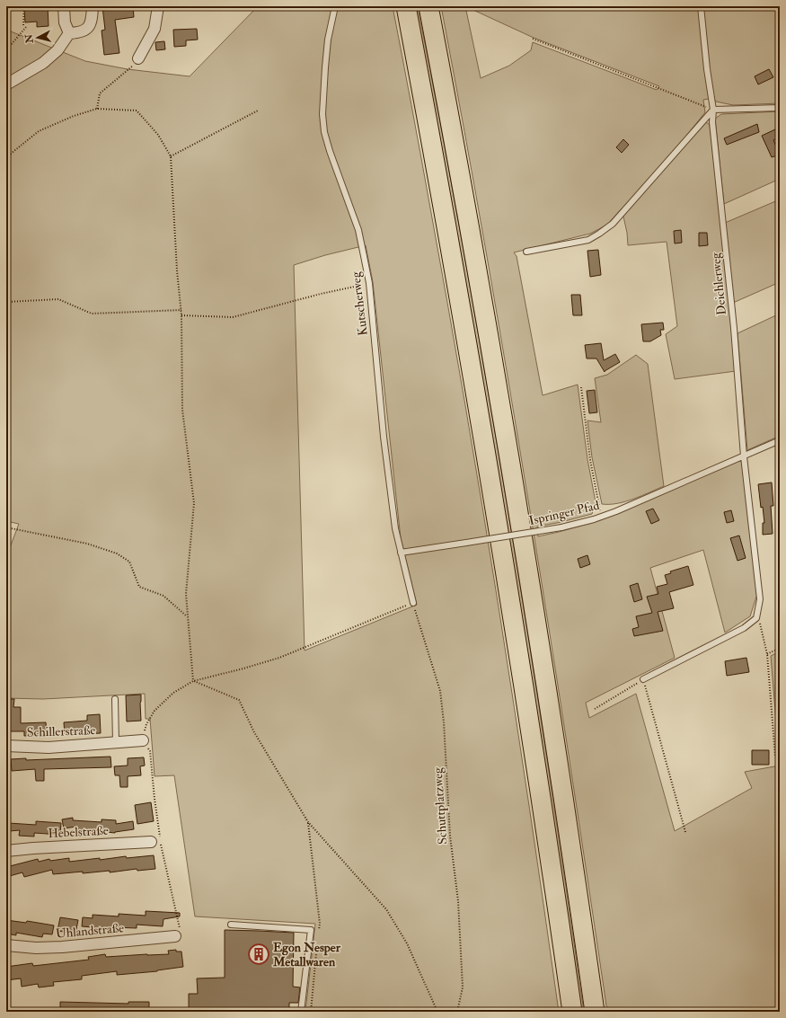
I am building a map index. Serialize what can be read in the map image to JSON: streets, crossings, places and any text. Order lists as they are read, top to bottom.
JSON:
{
  "streets": {
    "street": ["Schillerstraße", "Hebelstraße", "Uhlandstraße"],
    "lane": ["Deichlerweg", "Kutscherweg", "Ispringer Pfad"],
    "path": ["Schuttplatzweg"]
  },
  "crossings": [
    ["Deichlerweg", "Ispringer Pfad"],
    ["Kutscherweg", "Ispringer Pfad"],
    ["Kutscherweg", "Schuttplatzweg"]
  ],
  "places": {
    "building": ["Egon Nesper Metallwaren"]
  },
  "north": "left"
}
